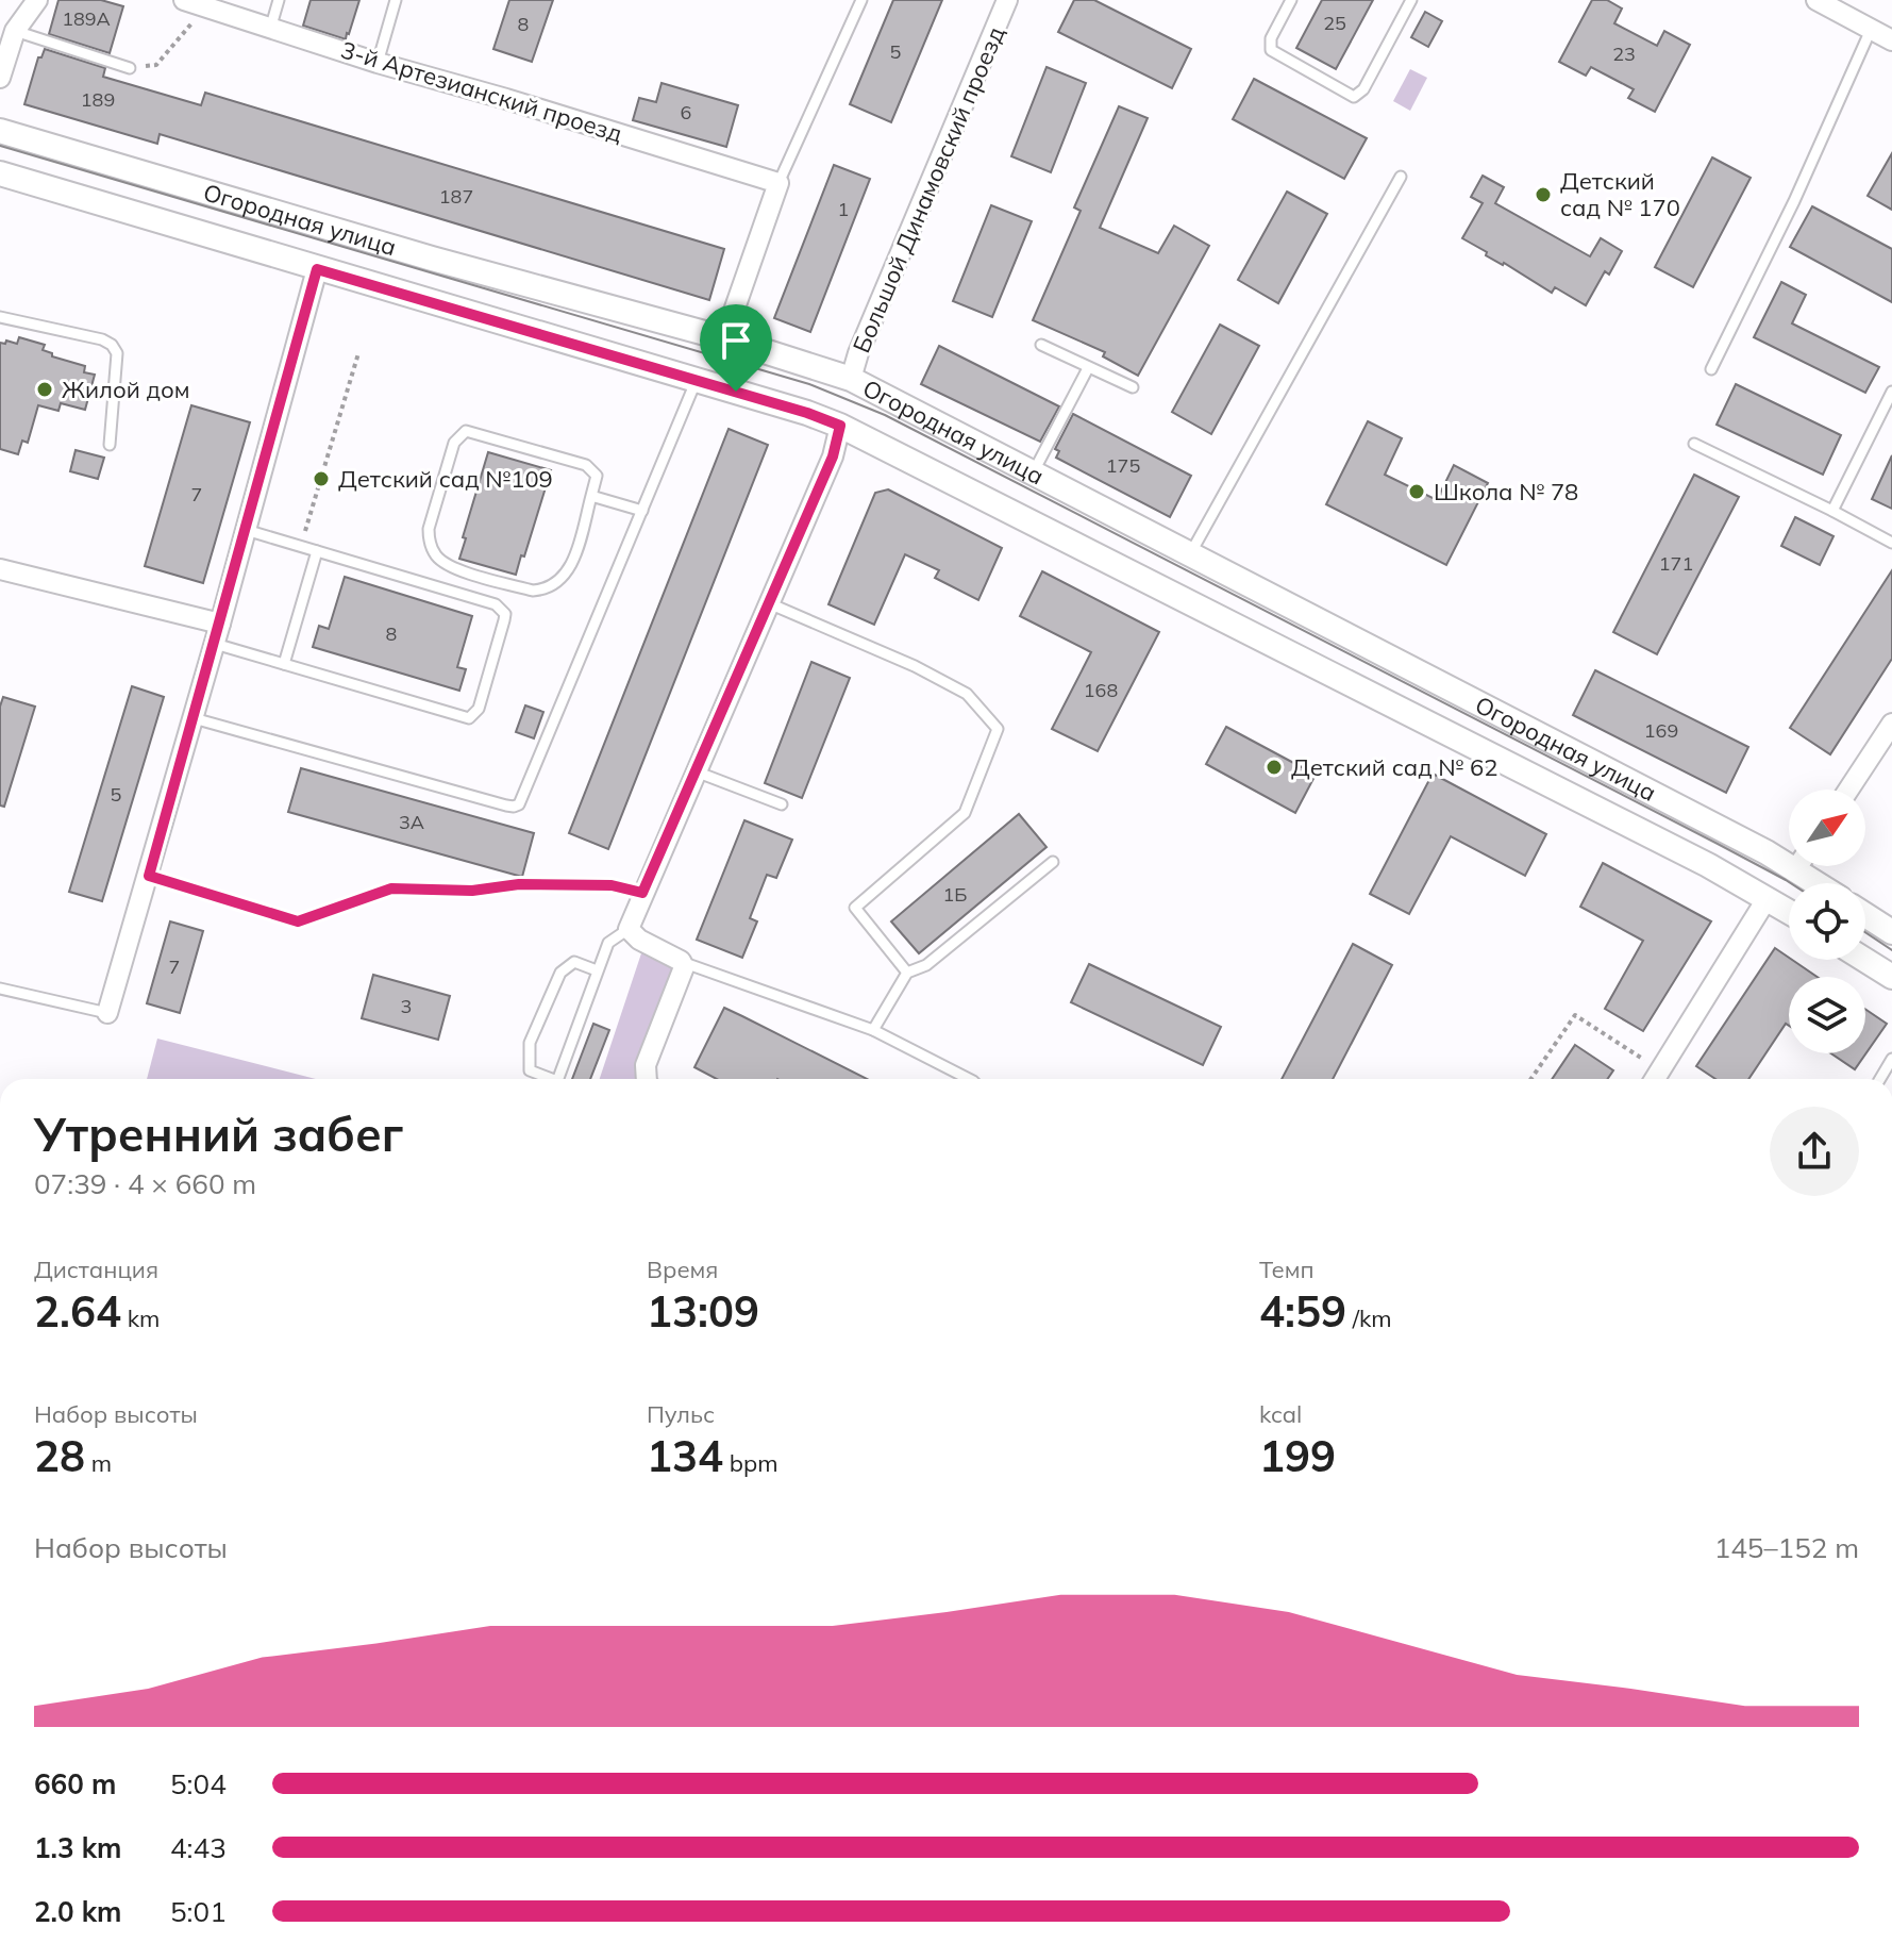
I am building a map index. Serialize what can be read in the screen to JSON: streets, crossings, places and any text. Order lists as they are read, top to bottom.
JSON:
{
  "streets": {
    "street": ["3-й Артезианский проезд", "Большой Динамовский проезд", "Огородная улица"]
  },
  "crossings": [
    ["Большой Динамовский проезд", "Огородная улица"]
  ],
  "places": [
    "Детский сад № 170",
    "Жилой дом",
    "Детский сад №109",
    "Школа № 78",
    "Детский сад № 62"
  ],
  "house_numbers": [
    "189А",
    "25",
    "8",
    "5",
    "23",
    "189",
    "6",
    "187",
    "1",
    "175",
    "7",
    "171",
    "8",
    "168",
    "169",
    "5",
    "3А",
    "1Б",
    "7",
    "3"
  ],
  "north": "top right",
  "page": {
    "heading": ["Утренний забег", "07:39 · 4 × 660 m"],
    "stats": [
      ["Дистанция", "2.64 km"],
      ["Время", "13:09"],
      ["Темп", "4:59 /km"],
      ["Набор высоты", "28 m"],
      ["Пульс", "134 bpm"],
      ["kcal", "199"]
    ],
    "chart": ["Набор высоты", "145–152 m"],
    "list": [
      {
        "name": "660 m",
        "note": "5:04"
      },
      {
        "name": "1.3 km",
        "note": "4:43"
      },
      {
        "name": "2.0 km",
        "note": "5:01"
      }
    ]
  }
}
